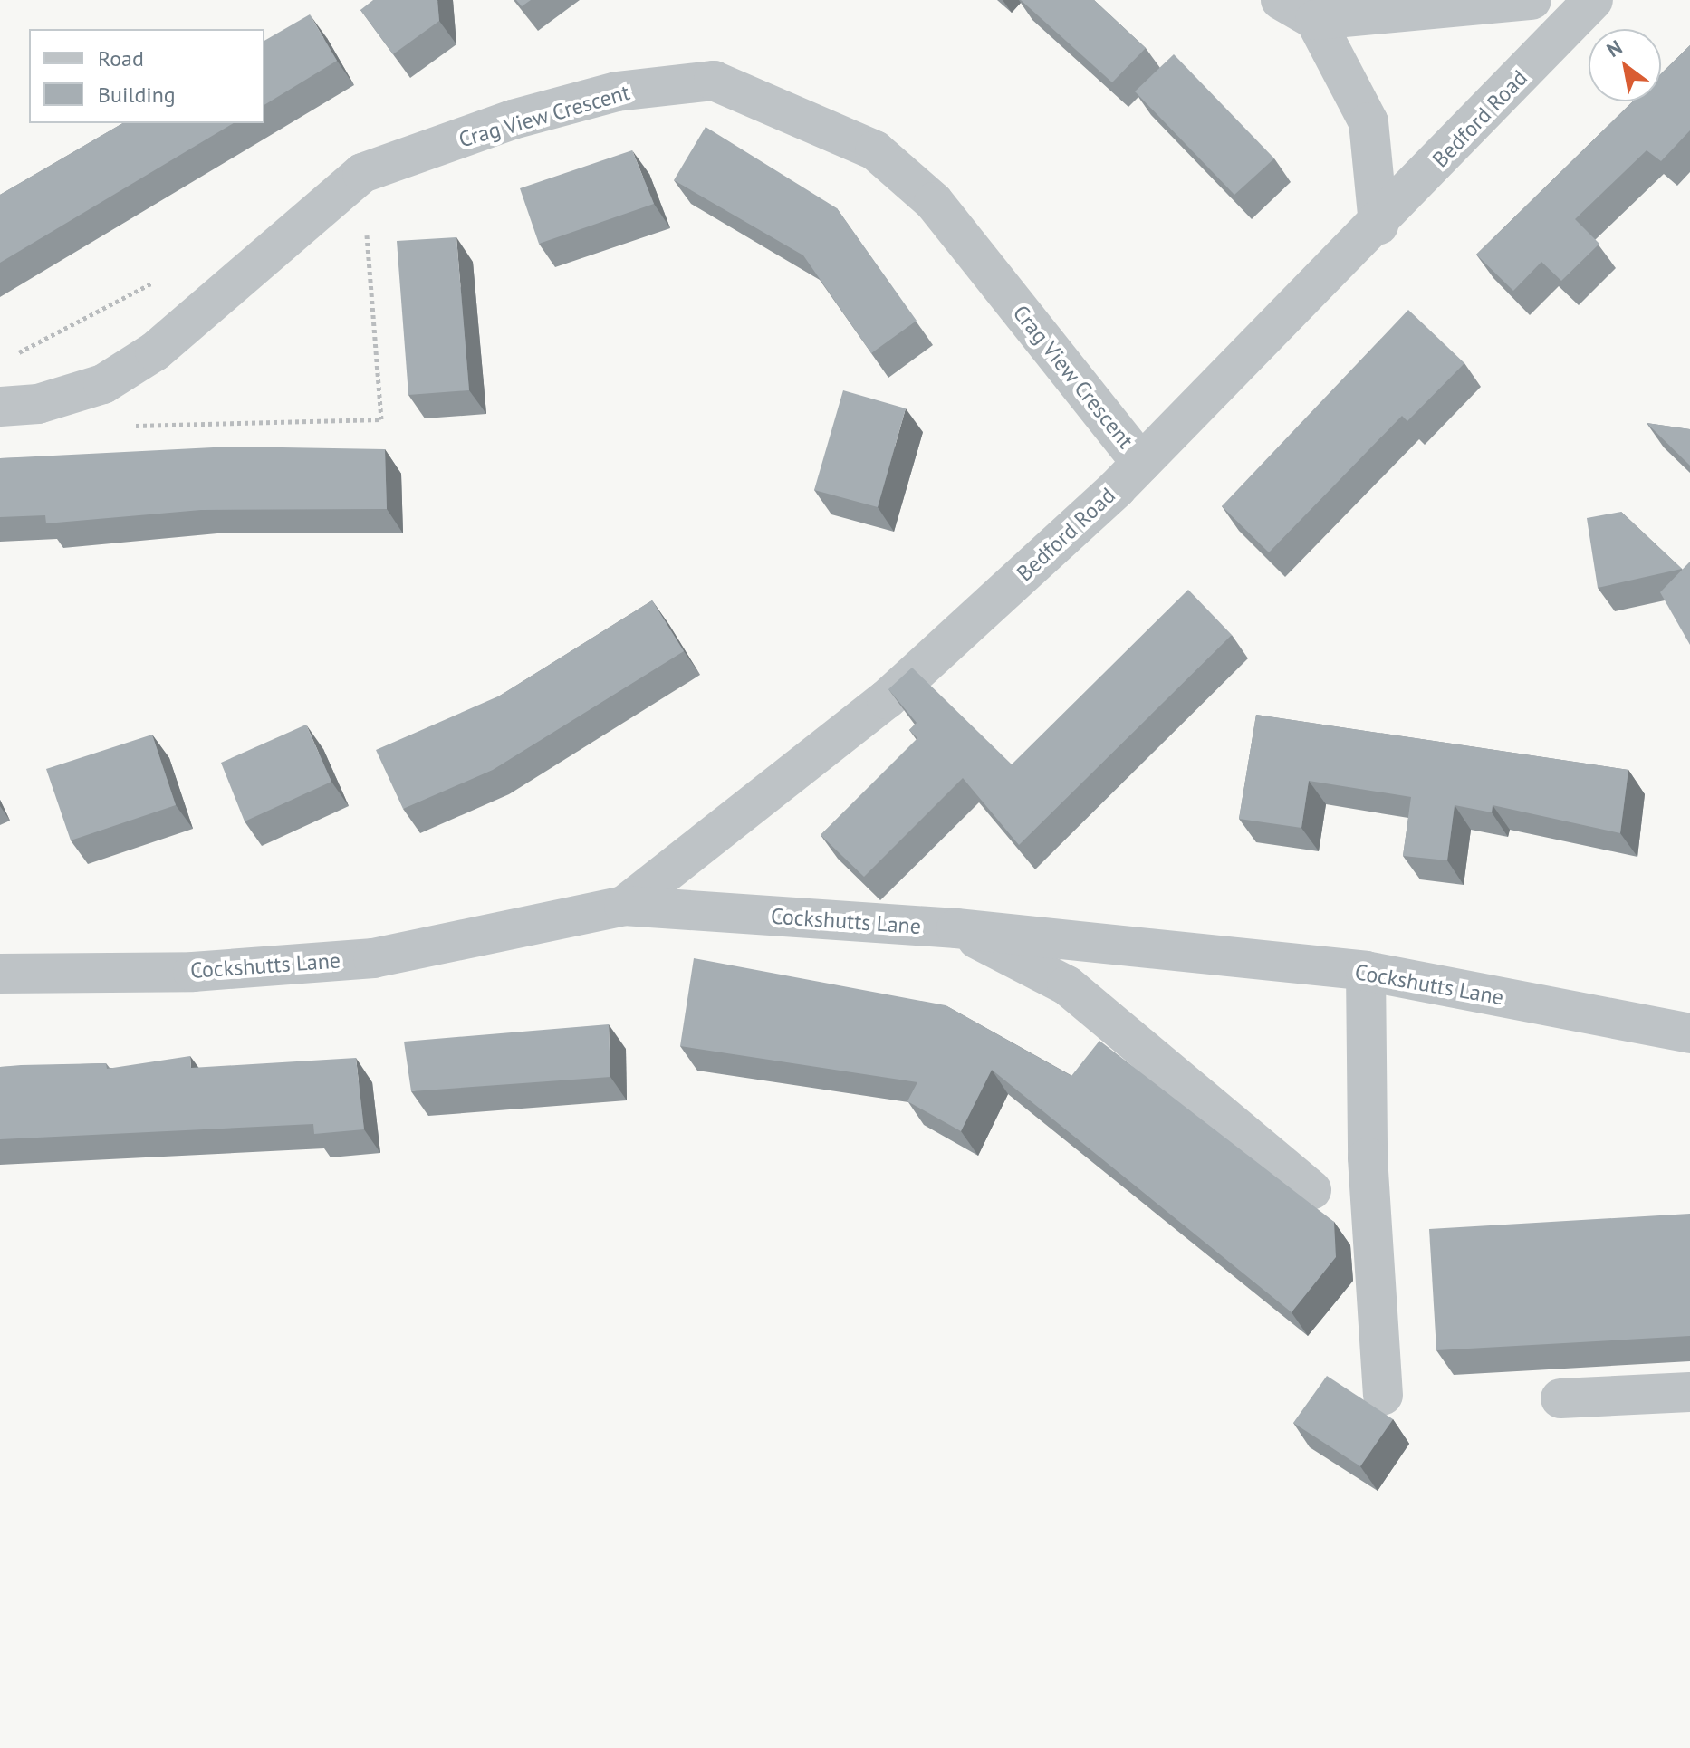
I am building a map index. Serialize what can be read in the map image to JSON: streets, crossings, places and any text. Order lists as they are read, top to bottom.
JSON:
{
  "streets": {
    "street": ["Crag View Crescent", "Bedford Road", "Cockshutts Lane"]
  },
  "crossings": [
    ["Crag View Crescent", "Bedford Road"],
    ["Bedford Road", "Cockshutts Lane"]
  ],
  "legend": ["Road", "Building"],
  "north": "top left"
}
